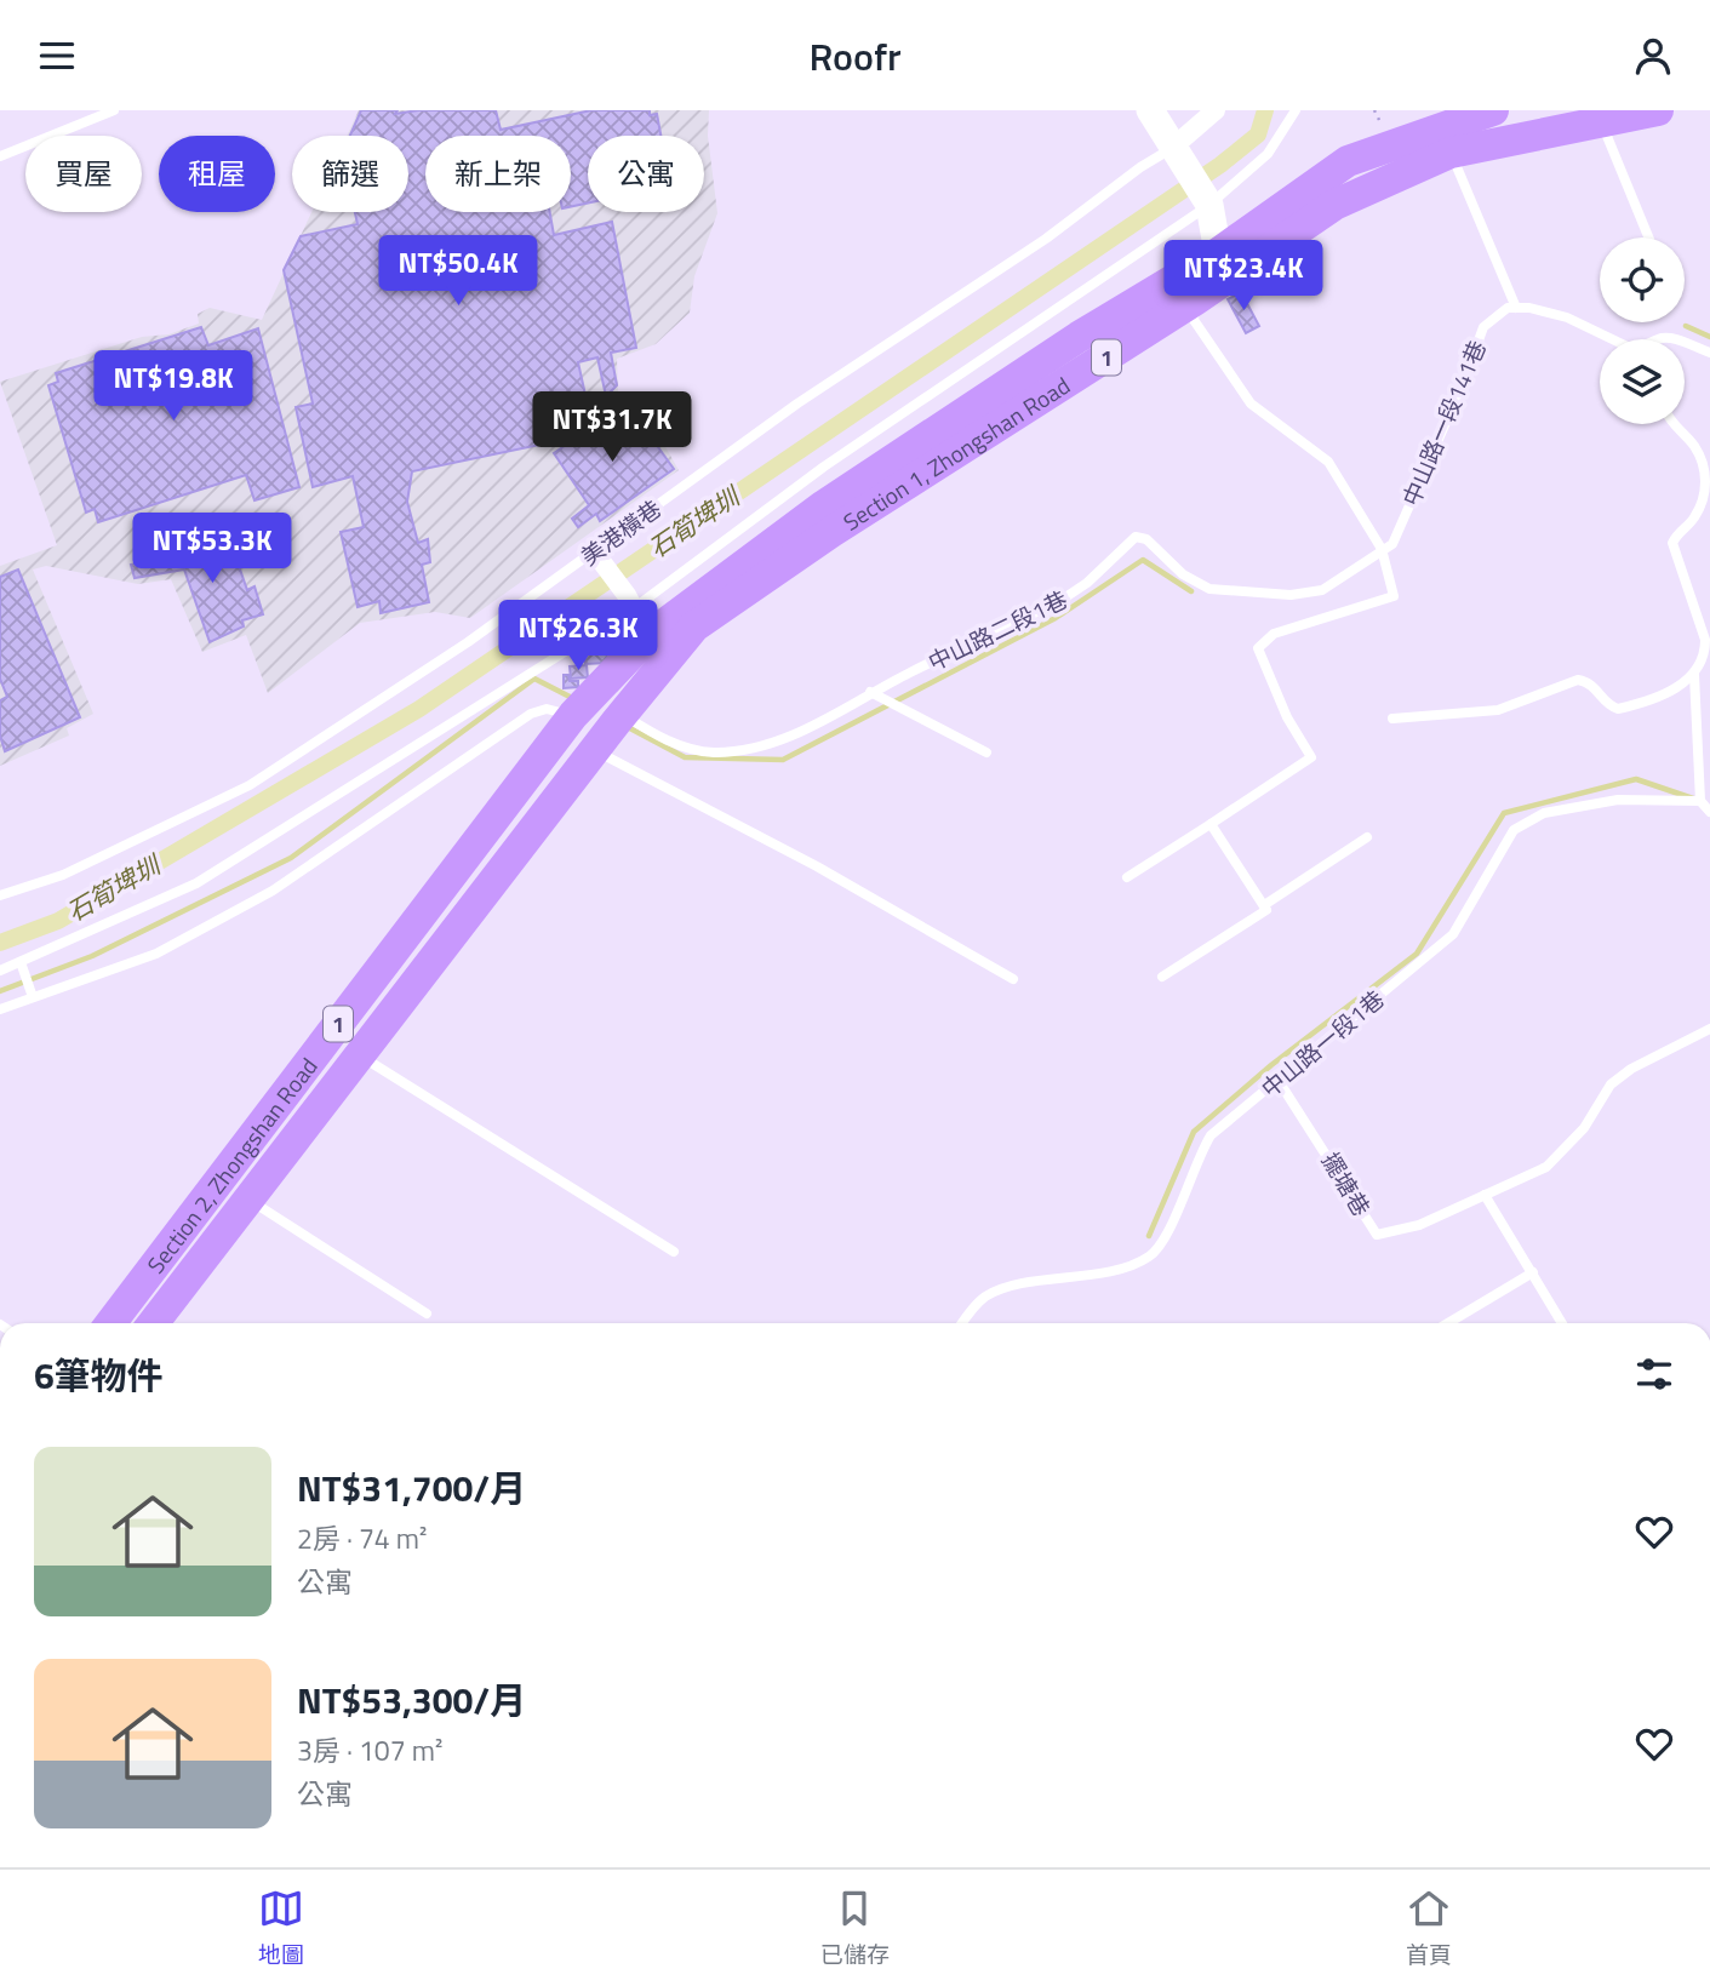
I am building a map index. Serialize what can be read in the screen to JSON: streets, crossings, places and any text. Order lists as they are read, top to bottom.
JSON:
{
  "streets": {
    "main road": ["1", "Section 1, Zhongshan Road", "Section 2, Zhongshan Road"],
    "lane": [
      "中山路一段141巷",
      "美港橫巷",
      "中山路二段1巷",
      "中山路一段1巷",
      "擺塘巷"
    ]
  },
  "crossings": [
    ["1", "Section 1, Zhongshan Road"],
    ["1", "中山路二段1巷"],
    ["1", "Section 2, Zhongshan Road"],
    ["中山路一段141巷", "中山路二段1巷"],
    ["Section 1, Zhongshan Road", "中山路二段1巷"],
    ["Section 1, Zhongshan Road", "Section 2, Zhongshan Road"],
    ["中山路一段1巷", "擺塘巷"]
  ],
  "water": ["石筍埤圳"],
  "page": {
    "header": "Roofr",
    "chip": [
      "買屋",
      "租屋",
      "篩選",
      "新上架",
      "公寓"
    ],
    "price": [
      "NT$50.4K",
      "NT$23.4K",
      "NT$19.8K",
      "NT$31.7K",
      "NT$53.3K",
      "NT$26.3K"
    ],
    "heading": "6筆物件",
    "list": [
      {
        "name": "NT$31,700/月",
        "note": "2房 · 74 m² · 公寓"
      },
      {
        "name": "NT$53,300/月",
        "note": "3房 · 107 m² · 公寓"
      }
    ],
    "tabs": ["地圖", "已儲存", "首頁"]
  }
}
